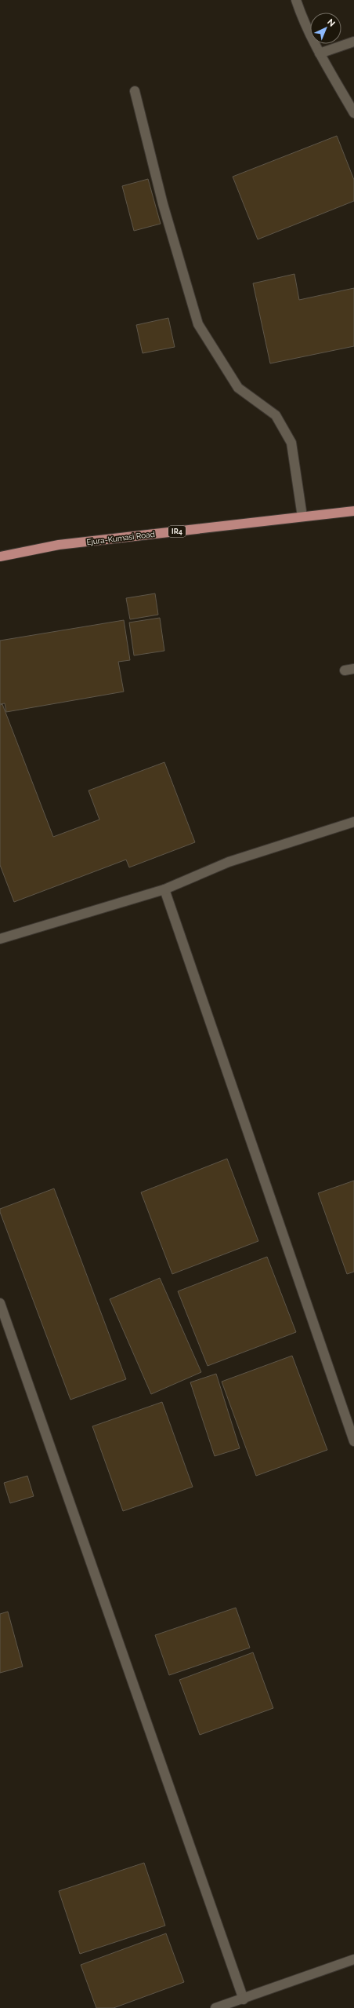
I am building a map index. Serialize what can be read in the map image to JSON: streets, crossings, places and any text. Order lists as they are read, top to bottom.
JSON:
{
  "streets": {
    "main road": ["IR4", "Ejura-Kumasi Road"]
  },
  "north": "top right"
}
